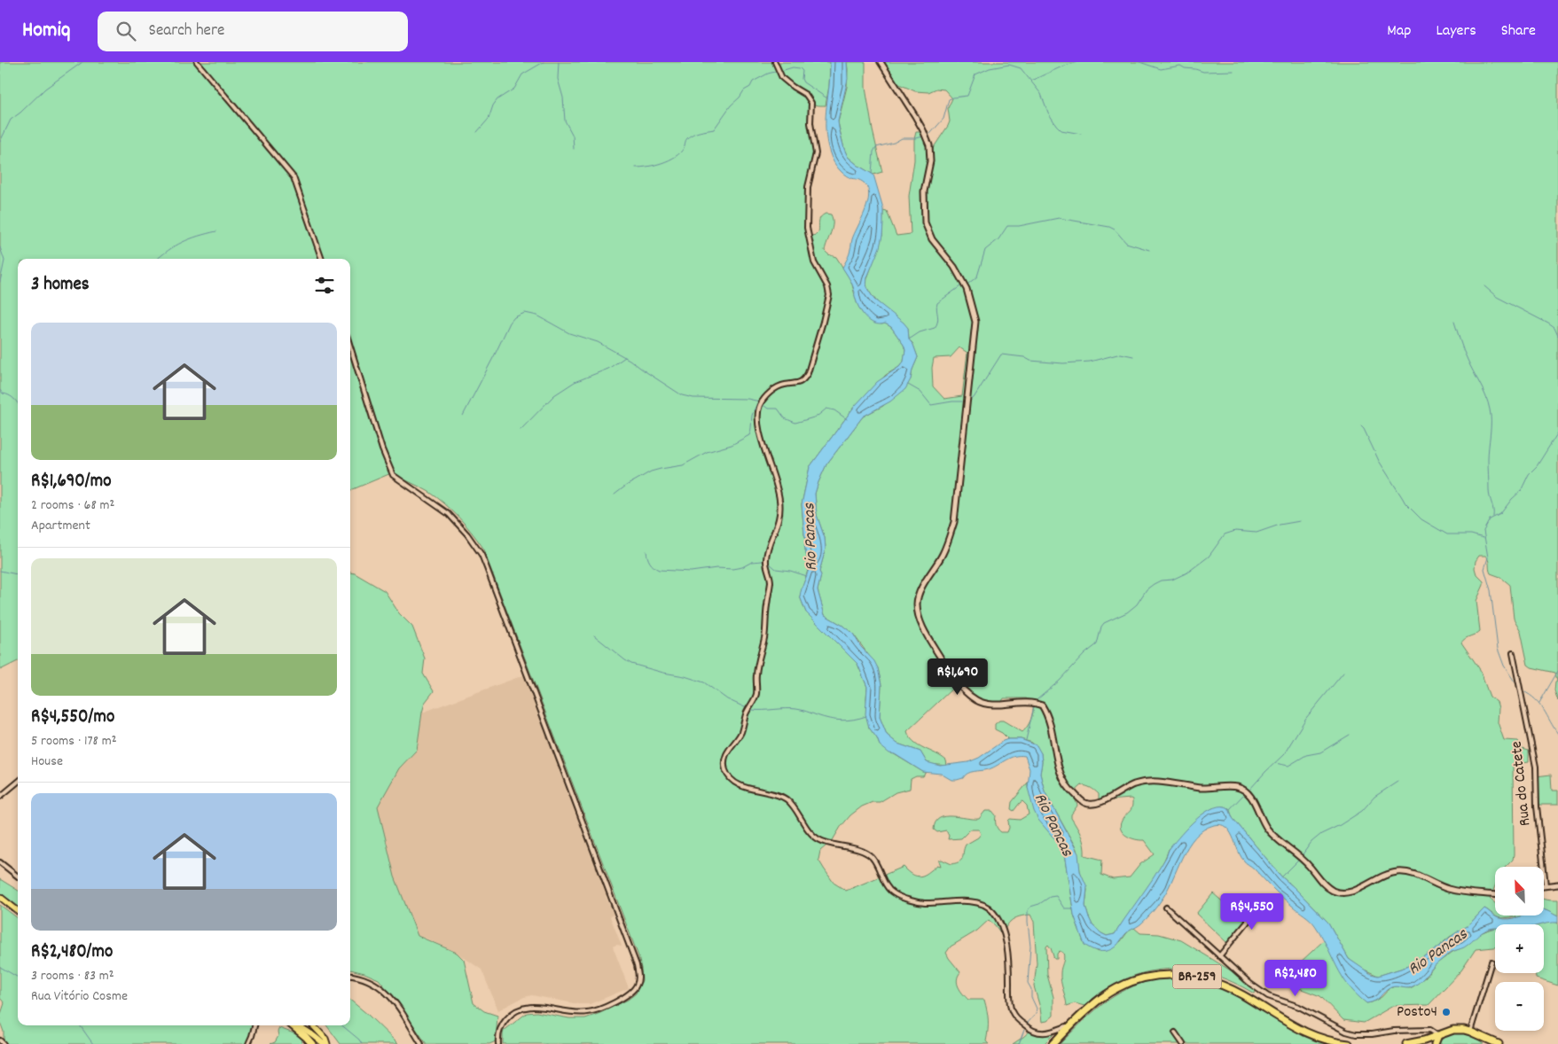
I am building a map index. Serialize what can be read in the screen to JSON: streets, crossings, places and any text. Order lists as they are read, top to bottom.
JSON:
{
  "streets": {
    "highway": ["BR-259"],
    "street": ["Rua do Catete"]
  },
  "water": ["Rio Pancas"],
  "places": ["Posto4"],
  "north": "top left",
  "page": {
    "header": "Homiq",
    "search": "Search here",
    "nav": ["Map", "Layers", "Share"],
    "heading": "3 homes",
    "list": [
      {
        "name": "R$1,690/mo",
        "note": "2 rooms · 68 m² · Apartment"
      },
      {
        "name": "R$4,550/mo",
        "note": "5 rooms · 178 m² · House"
      },
      {
        "name": "R$2,480/mo",
        "note": "3 rooms · 83 m² · Rua Vitório Cosme"
      }
    ],
    "price": ["R$1,690", "R$4,550", "R$2,480"],
    "map_buttons": ["+", "−"]
  }
}
